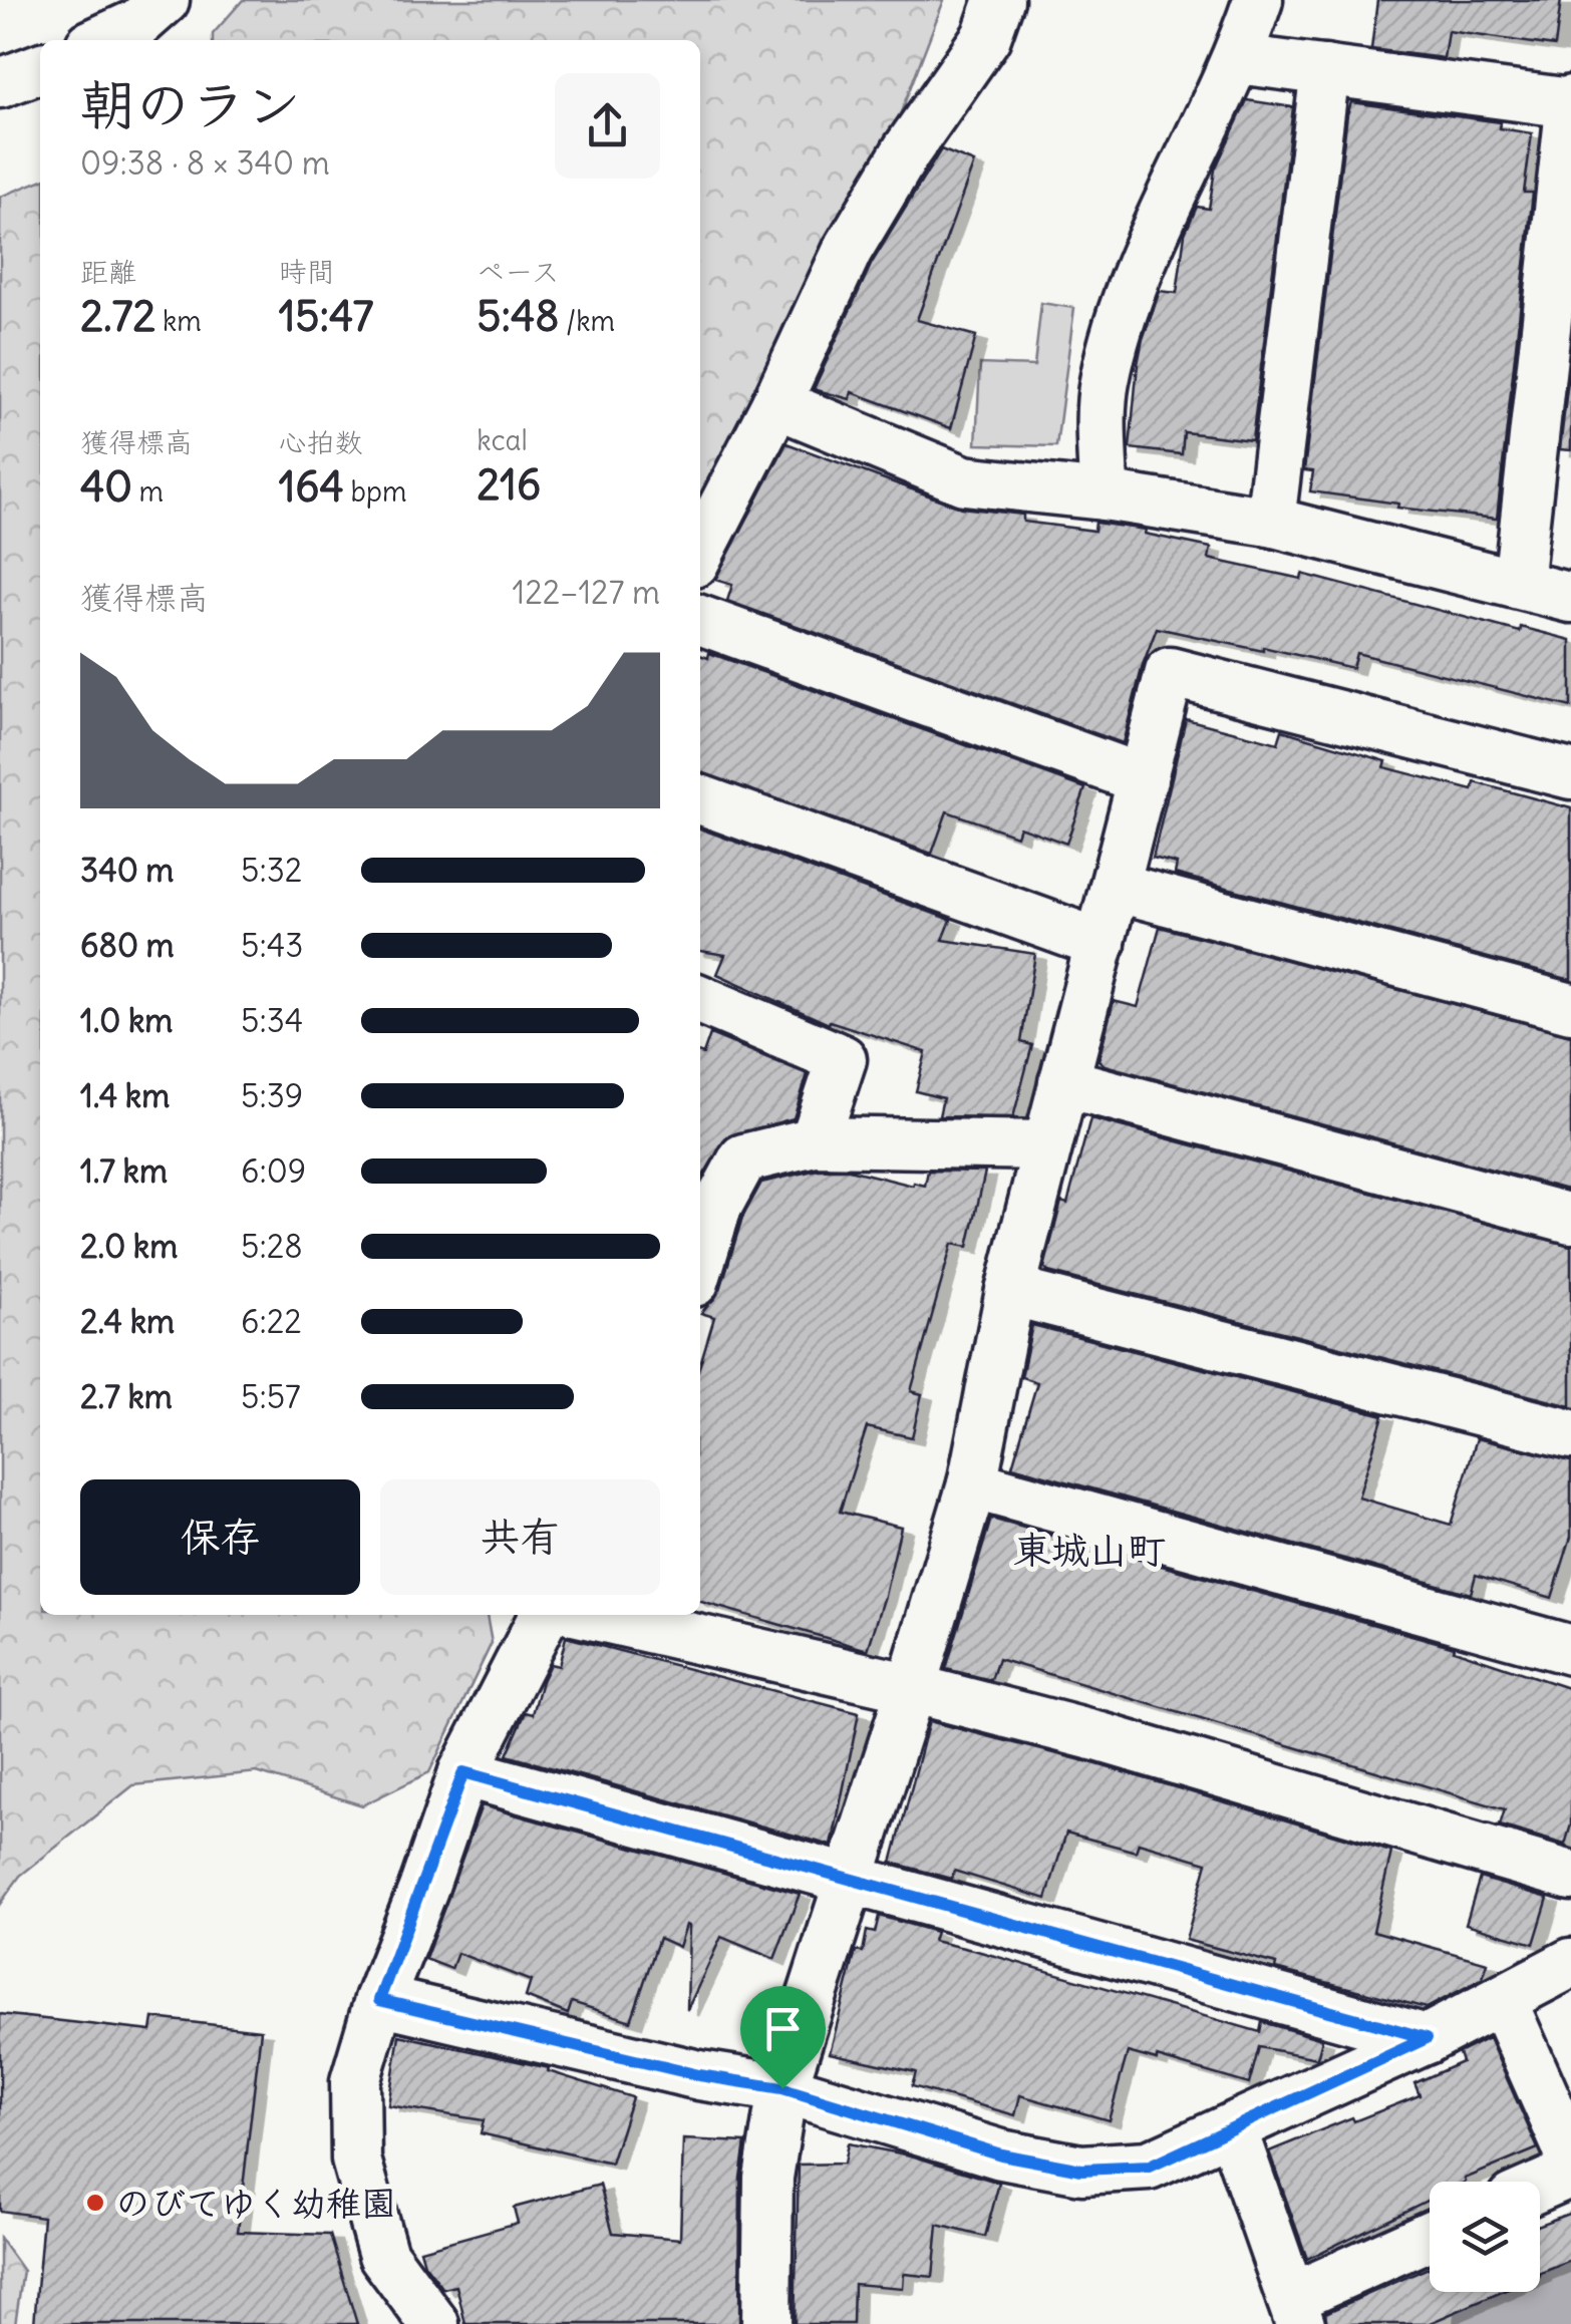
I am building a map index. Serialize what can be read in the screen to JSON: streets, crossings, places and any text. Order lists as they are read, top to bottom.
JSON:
{
  "districts": ["東城山町"],
  "places": ["のびてゆく幼稚園"],
  "page": {
    "heading": ["朝のラン", "09:38 · 8 × 340 m"],
    "stats": [
      ["距離", "2.72 km"],
      ["時間", "15:47"],
      ["ペース", "5:48 /km"],
      ["獲得標高", "40 m"],
      ["心拍数", "164 bpm"],
      ["kcal", "216"]
    ],
    "chart": ["獲得標高", "122–127 m"],
    "list": [
      {
        "name": "340 m",
        "note": "5:32"
      },
      {
        "name": "680 m",
        "note": "5:43"
      },
      {
        "name": "1.0 km",
        "note": "5:34"
      },
      {
        "name": "1.4 km",
        "note": "5:39"
      },
      {
        "name": "1.7 km",
        "note": "6:09"
      },
      {
        "name": "2.0 km",
        "note": "5:28"
      },
      {
        "name": "2.4 km",
        "note": "6:22"
      },
      {
        "name": "2.7 km",
        "note": "5:57"
      }
    ],
    "buttons": ["保存", "共有"]
  }
}
